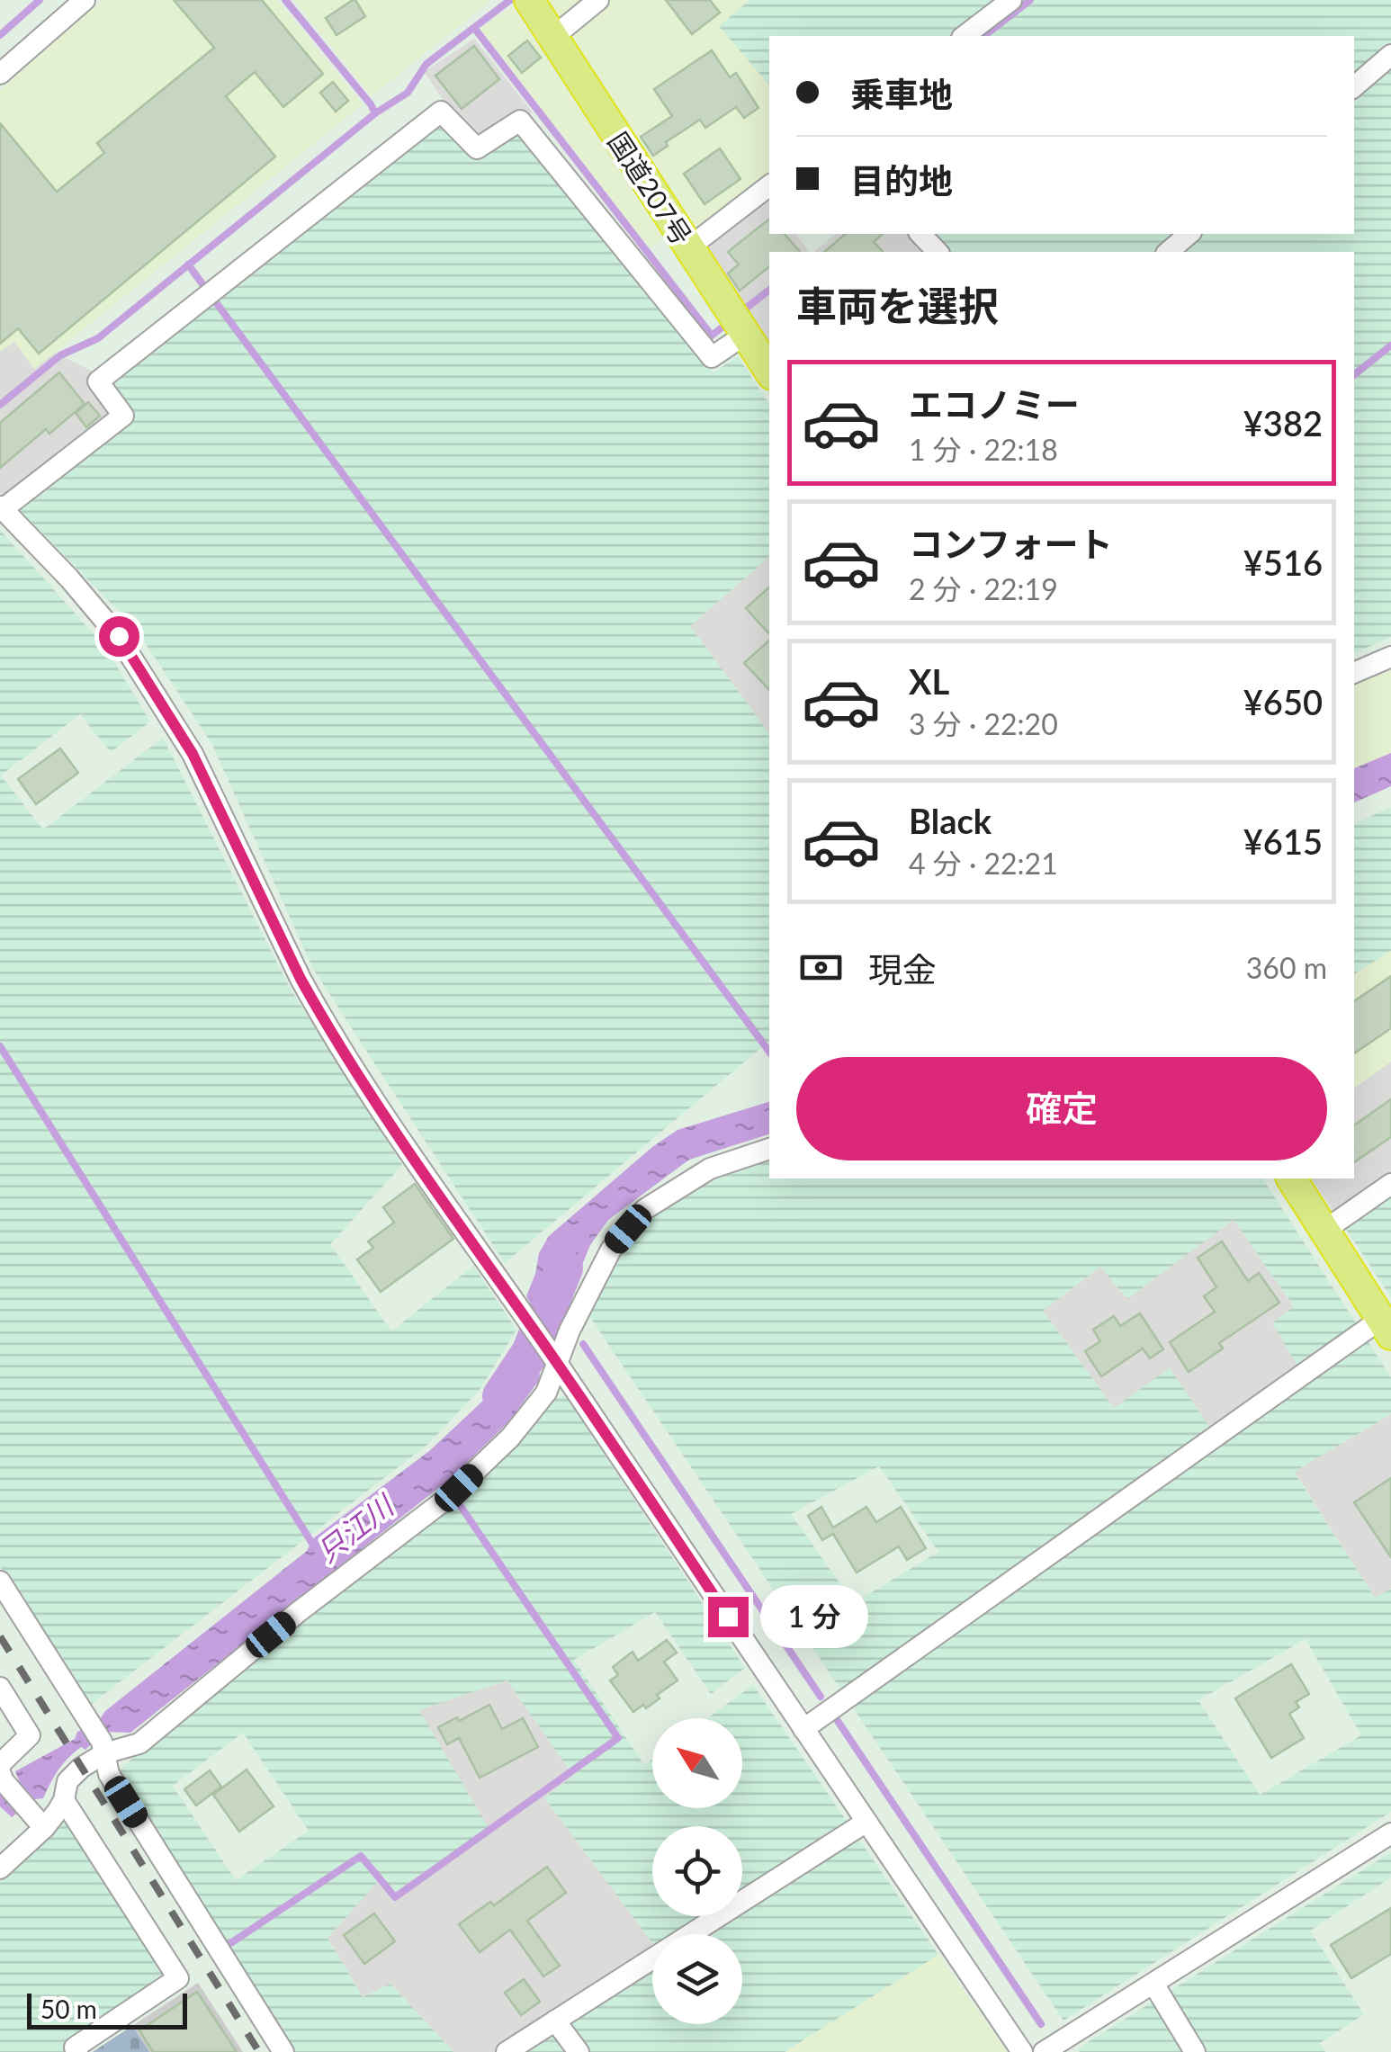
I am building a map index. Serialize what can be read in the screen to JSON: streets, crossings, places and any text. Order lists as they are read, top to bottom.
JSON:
{
  "streets": {
    "highway": ["国道207号"]
  },
  "water": ["只江川"],
  "scale_bar": "50 m",
  "north": "top left",
  "page": {
    "banner": ["乗車地", "目的地"],
    "heading": "車両を選択",
    "list": [
      {
        "name": "エコノミー",
        "note": "1 分 · 22:18",
        "value": "¥382"
      },
      {
        "name": "コンフォート",
        "note": "2 分 · 22:19",
        "value": "¥516"
      },
      {
        "name": "XL",
        "note": "3 分 · 22:20",
        "value": "¥650"
      },
      {
        "name": "Black",
        "note": "4 分 · 22:21",
        "value": "¥615"
      }
    ],
    "pay": ["現金", "360 m"],
    "buttons": "確定",
    "bubble": "1 分",
    "scale": "50 m"
  }
}
